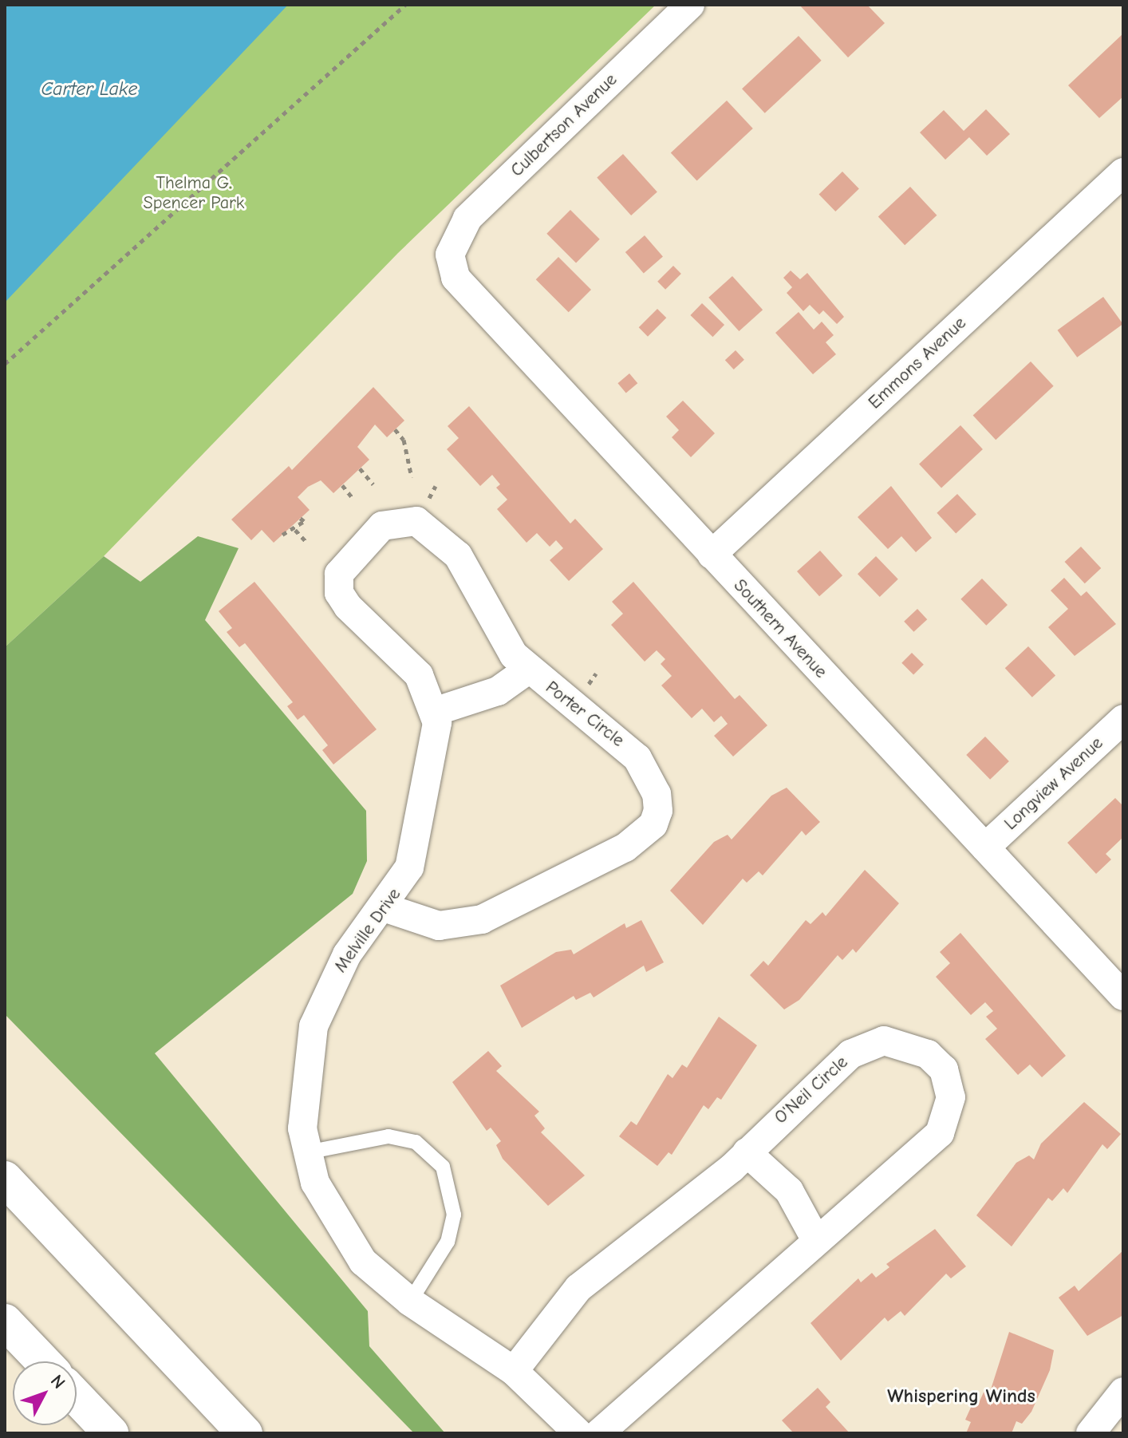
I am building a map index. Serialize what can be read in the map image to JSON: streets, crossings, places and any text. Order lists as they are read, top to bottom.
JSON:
{
  "streets": {
    "street": [
      "Culbertson Avenue",
      "Emmons Avenue",
      "Southern Avenue",
      "Porter Circle",
      "Longview Avenue",
      "Melville Drive",
      "O'Neil Circle"
    ]
  },
  "crossings": [
    ["Culbertson Avenue", "Southern Avenue"],
    ["Emmons Avenue", "Southern Avenue"],
    ["Southern Avenue", "Longview Avenue"],
    ["Porter Circle", "Melville Drive"],
    ["Melville Drive", "O'Neil Circle"]
  ],
  "districts": ["Whispering Winds"],
  "water": ["Carter Lake"],
  "parks": ["Thelma G. Spencer Park"],
  "north": "top right"
}
